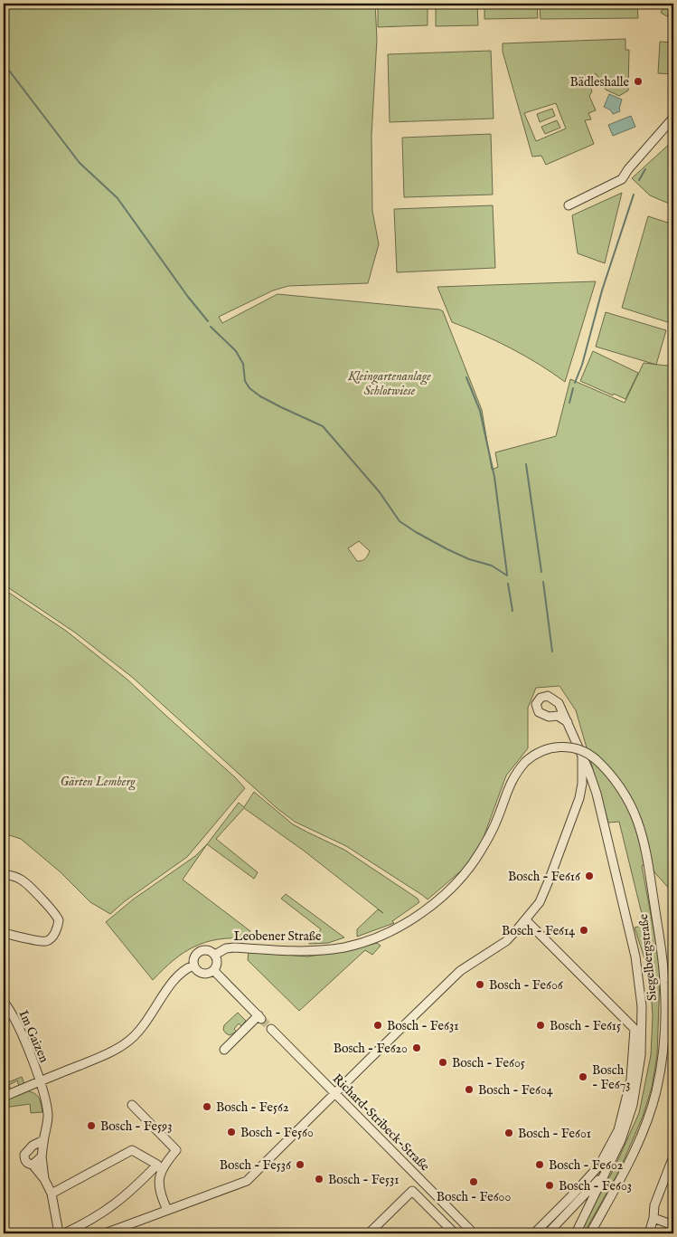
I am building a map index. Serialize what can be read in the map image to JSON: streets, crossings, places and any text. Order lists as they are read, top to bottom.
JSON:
{
  "streets": {
    "street": [
      "Leobener Straße",
      "Siegelbergstraße",
      "Im Gaizen",
      "Richard-Stribeck-Straße"
    ]
  },
  "crossings": [
    ["Leobener Straße", "Siegelbergstraße"],
    ["Leobener Straße", "Im Gaizen"]
  ],
  "parks": ["Kleingartenanlage Schlotwiese", "Gärten Lemberg"],
  "places": [
    "Bädleshalle",
    "Bosch - Fe616",
    "Bosch - Fe614",
    "Bosch - Fe606",
    "Bosch - Fe631",
    "Bosch - Fe615",
    "Bosch - Fe620",
    "Bosch - Fe605",
    "Bosch - Fe673",
    "Bosch - Fe604",
    "Bosch - Fe562",
    "Bosch - Fe593",
    "Bosch - Fe560",
    "Bosch - Fe601",
    "Bosch - Fe536",
    "Bosch - Fe602",
    "Bosch - Fe531",
    "Bosch - Fe600",
    "Bosch - Fe603"
  ]
}
